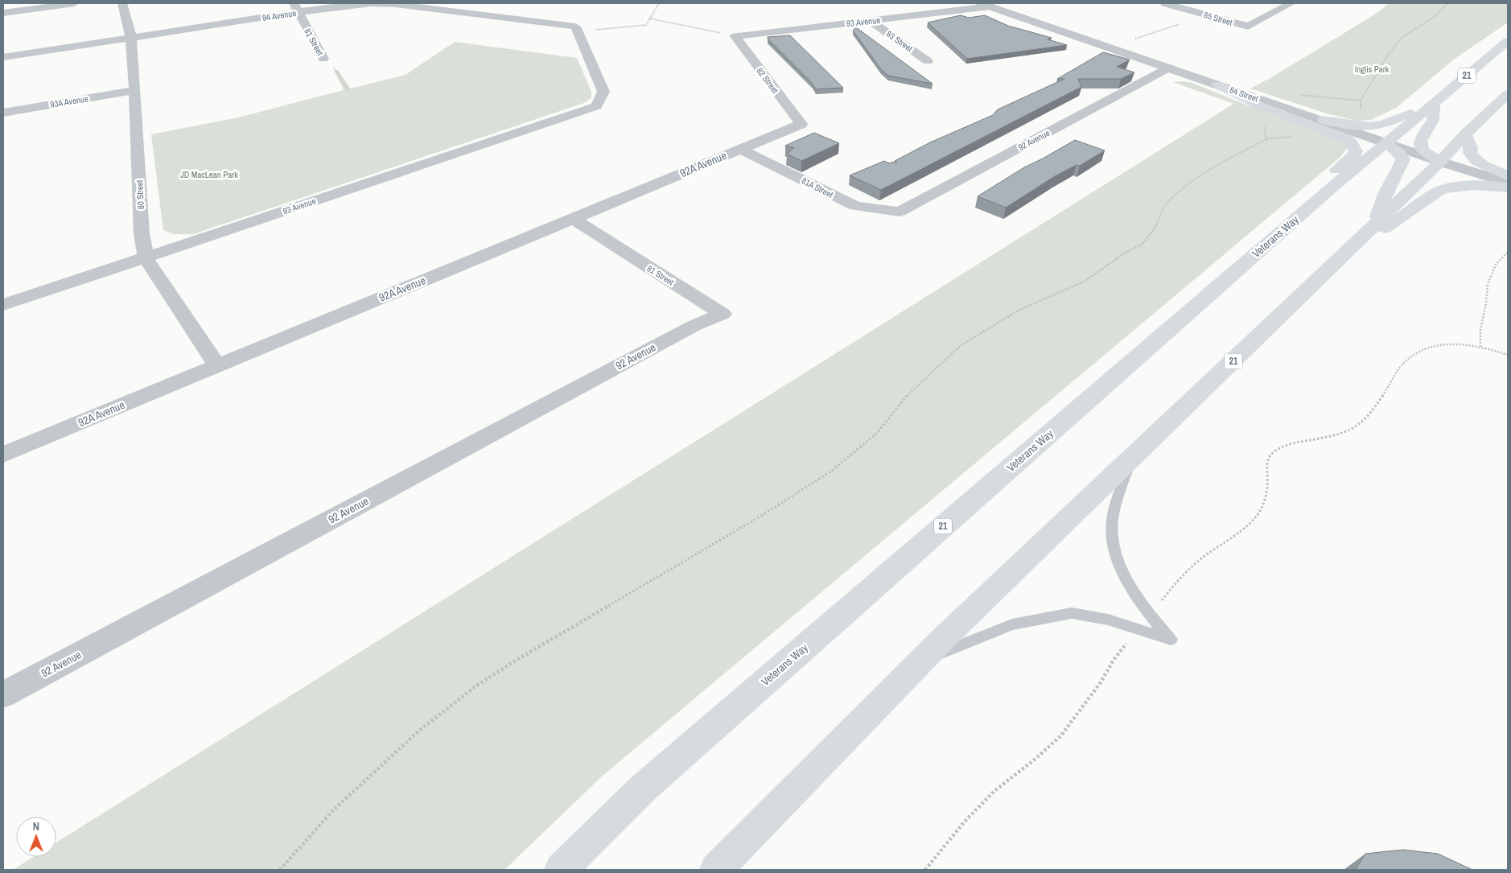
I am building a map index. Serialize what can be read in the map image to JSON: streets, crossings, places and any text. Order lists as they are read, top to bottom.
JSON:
{
  "streets": {
    "main road": ["21", "Veterans Way"],
    "street": [
      "94 Avenue",
      "85 Street",
      "93 Avenue",
      "83 Street",
      "81 Street",
      "82 Street",
      "84 Street",
      "93A Avenue",
      "92 Avenue",
      "92A Avenue",
      "81A Street",
      "80 Street"
    ]
  },
  "crossings": [
    ["94 Avenue", "93 Avenue"],
    ["94 Avenue", "81 Street"],
    ["94 Avenue", "80 Street"],
    ["93 Avenue", "83 Street"],
    ["93 Avenue", "82 Street"],
    ["93 Avenue", "84 Street"],
    ["93 Avenue", "80 Street"],
    ["81 Street", "92 Avenue"],
    ["81 Street", "92A Avenue"],
    ["21", "84 Street"],
    ["82 Street", "92A Avenue"],
    ["84 Street", "92 Avenue"],
    ["84 Street", "Veterans Way"],
    ["93A Avenue", "80 Street"],
    ["92 Avenue", "81A Street"],
    ["92A Avenue", "81A Street"],
    ["92A Avenue", "80 Street"]
  ],
  "parks": ["Inglis Park", "JD MacLean Park"],
  "north": "top"
}
